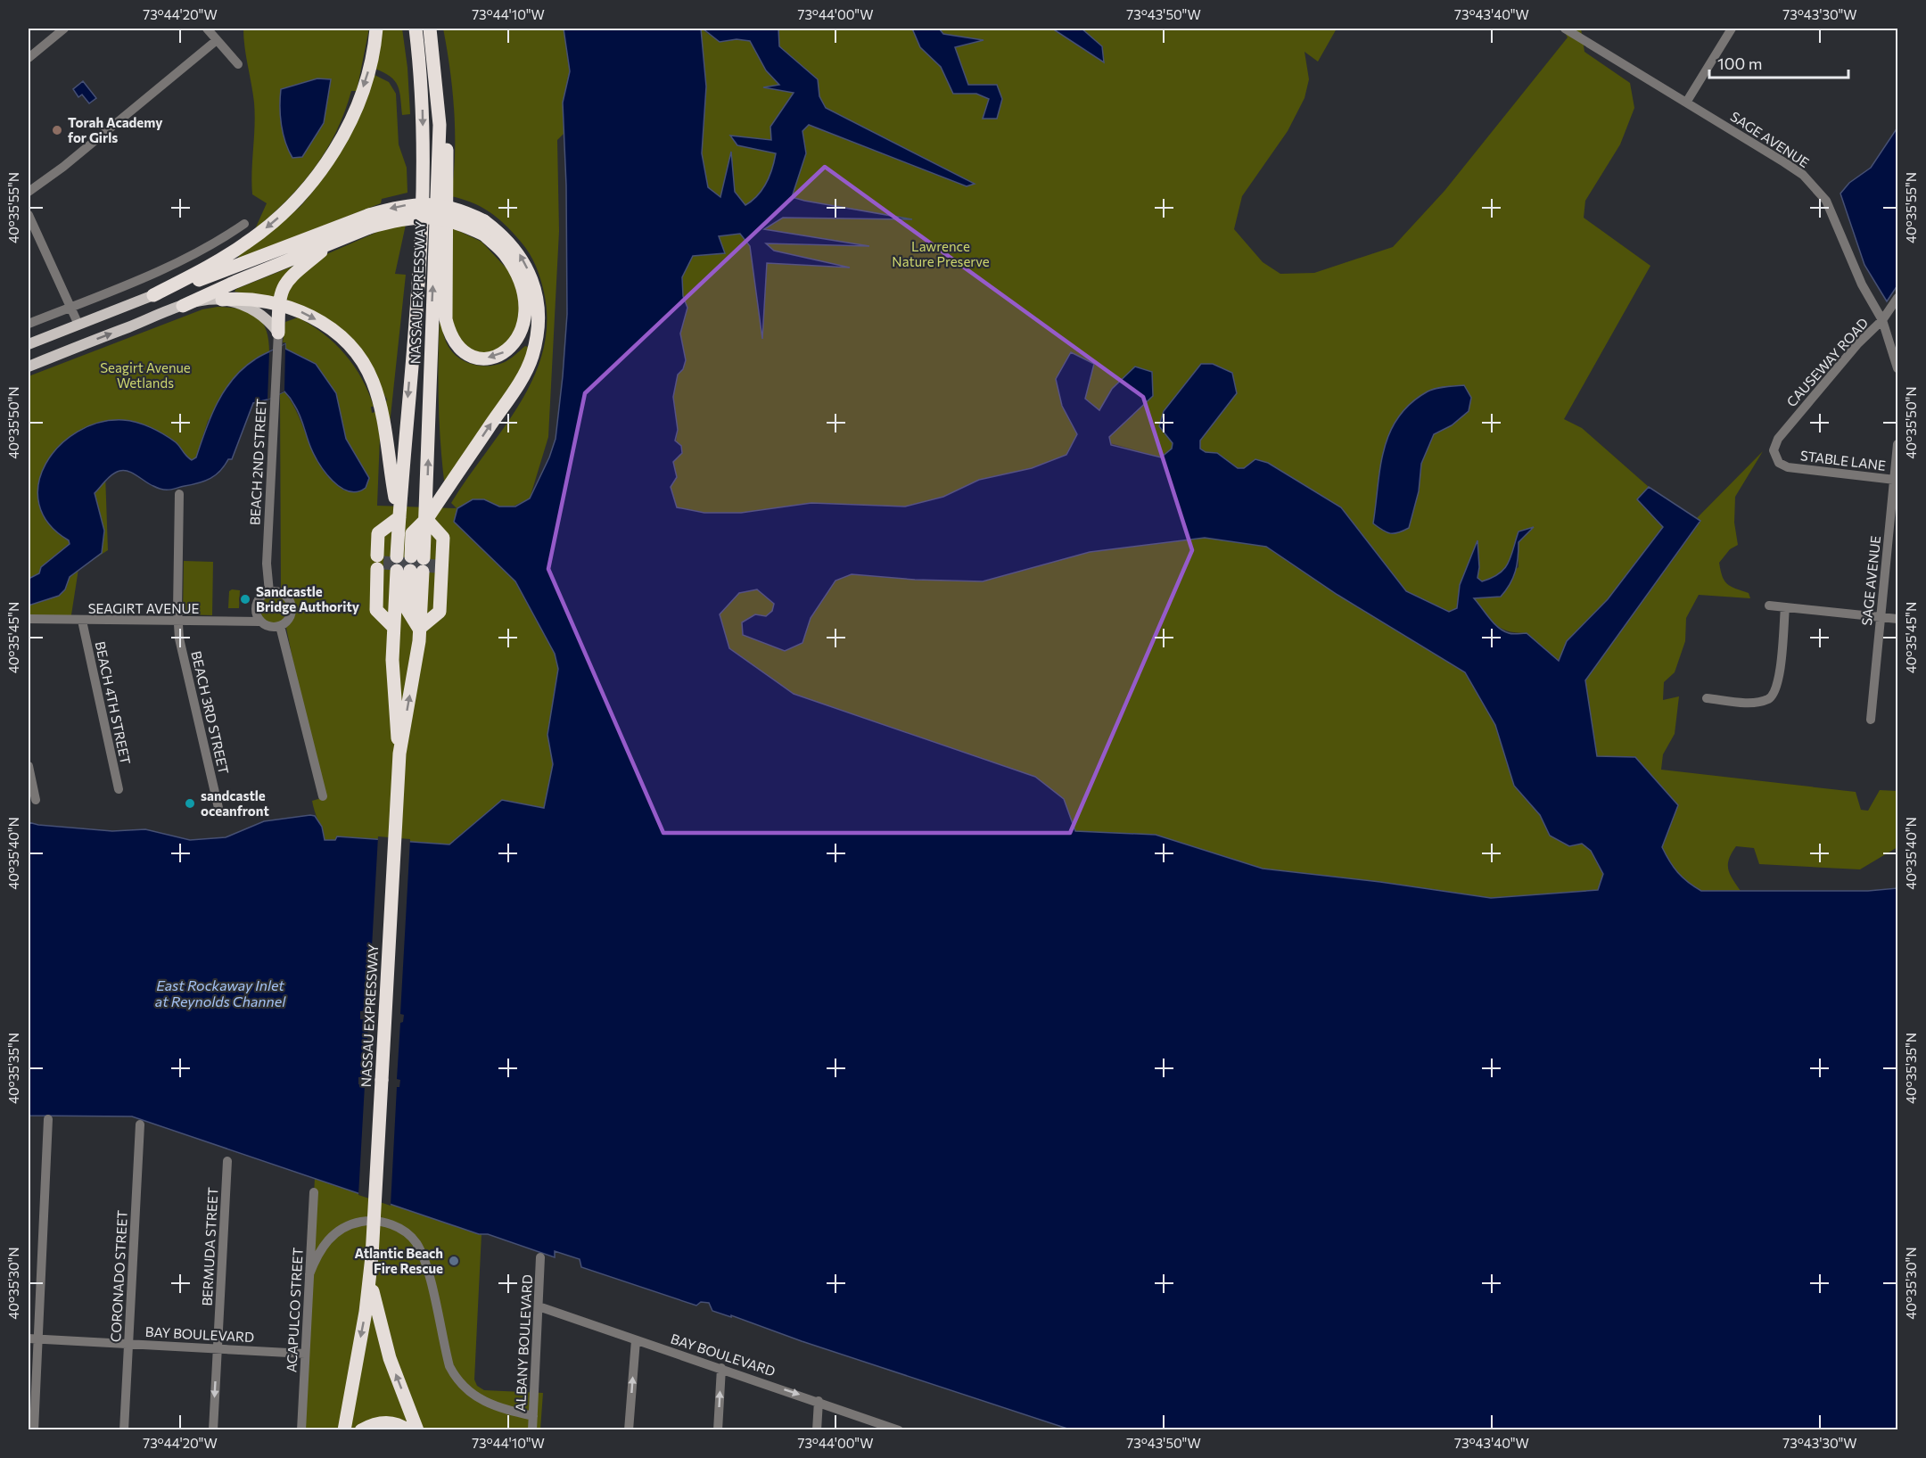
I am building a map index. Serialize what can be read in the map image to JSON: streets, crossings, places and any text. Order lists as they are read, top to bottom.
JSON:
{
  "streets": {
    "highway": ["NASSAU EXPRESSWAY"],
    "street": [
      "SAGE AVENUE",
      "CAUSEWAY ROAD",
      "STABLE LANE",
      "BEACH 2ND STREET",
      "SEAGIRT AVENUE",
      "BEACH 4TH STREET",
      "BEACH 3RD STREET",
      "BERMUDA STREET",
      "CORONADO STREET",
      "ACAPULCO STREET",
      "BAY BOULEVARD",
      "ALBANY BOULEVARD"
    ]
  },
  "crossings": [
    ["SAGE AVENUE", "CAUSEWAY ROAD"],
    ["SAGE AVENUE", "STABLE LANE"],
    ["CAUSEWAY ROAD", "STABLE LANE"],
    ["BEACH 2ND STREET", "SEAGIRT AVENUE"],
    ["SEAGIRT AVENUE", "BEACH 4TH STREET"],
    ["SEAGIRT AVENUE", "BEACH 3RD STREET"],
    ["BERMUDA STREET", "BAY BOULEVARD"],
    ["CORONADO STREET", "BAY BOULEVARD"],
    ["ACAPULCO STREET", "BAY BOULEVARD"],
    ["BAY BOULEVARD", "ALBANY BOULEVARD"]
  ],
  "water": ["East Rockaway Inlet at Reynolds Channel"],
  "parks": ["Lawrence Nature Preserve", "Seagirt Avenue Wetlands"],
  "places": [
    "Torah Academy for Girls",
    "Sandcastle Bridge Authority",
    "sandcastle oceanfront",
    "Atlantic Beach Fire Rescue"
  ],
  "scale_bar": "100 m",
  "coordinates": [
    "73°44'20\"W",
    "73°44'10\"W",
    "73°44'00\"W",
    "73°43'50\"W",
    "73°43'40\"W",
    "73°43'30\"W",
    "40°35'55\"N",
    "40°35'50\"N",
    "40°35'45\"N",
    "40°35'40\"N",
    "40°35'35\"N",
    "40°35'30\"N"
  ]
}
